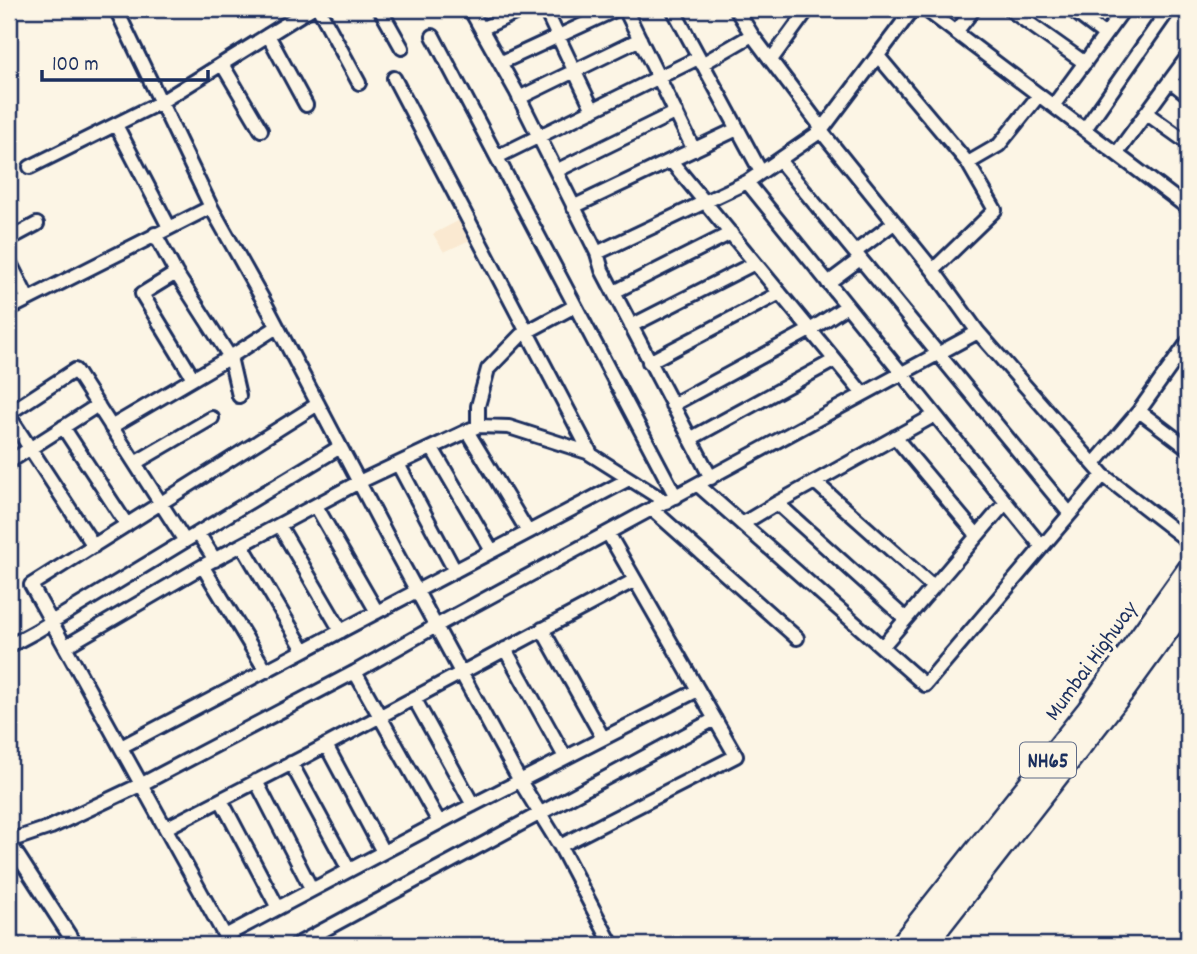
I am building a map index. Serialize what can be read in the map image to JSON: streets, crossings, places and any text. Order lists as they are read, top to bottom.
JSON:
{
  "streets": {
    "highway": ["Mumbai Highway", "NH65"]
  },
  "scale_bar": "100 m"
}
